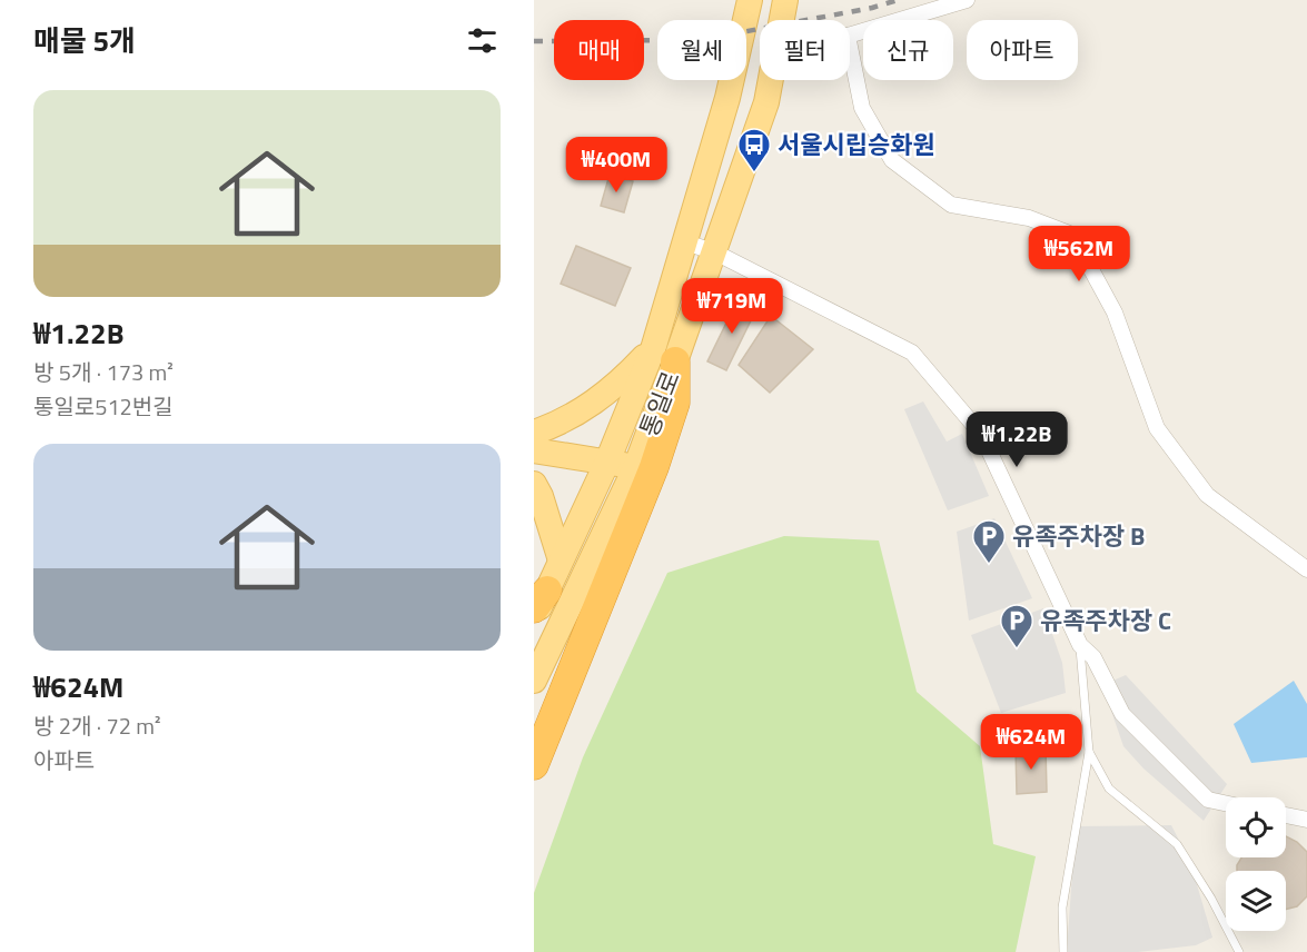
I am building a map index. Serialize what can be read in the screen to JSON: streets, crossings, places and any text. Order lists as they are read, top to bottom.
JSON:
{
  "streets": {
    "main road": ["통일로"]
  },
  "places": {
    "bus stop": ["서울시립승화원"],
    "parking": ["유족주차장 B", "유족주차장 C"]
  },
  "page": {
    "heading": "매물 5개",
    "chip": [
      "매매",
      "월세",
      "필터",
      "신규",
      "아파트"
    ],
    "list": [
      {
        "name": "₩1.22B",
        "note": "방 5개 · 173 m² · 통일로512번길"
      },
      {
        "name": "₩624M",
        "note": "방 2개 · 72 m² · 아파트"
      }
    ],
    "price": [
      "₩400M",
      "₩562M",
      "₩719M",
      "₩1.22B",
      "₩624M"
    ]
  }
}
